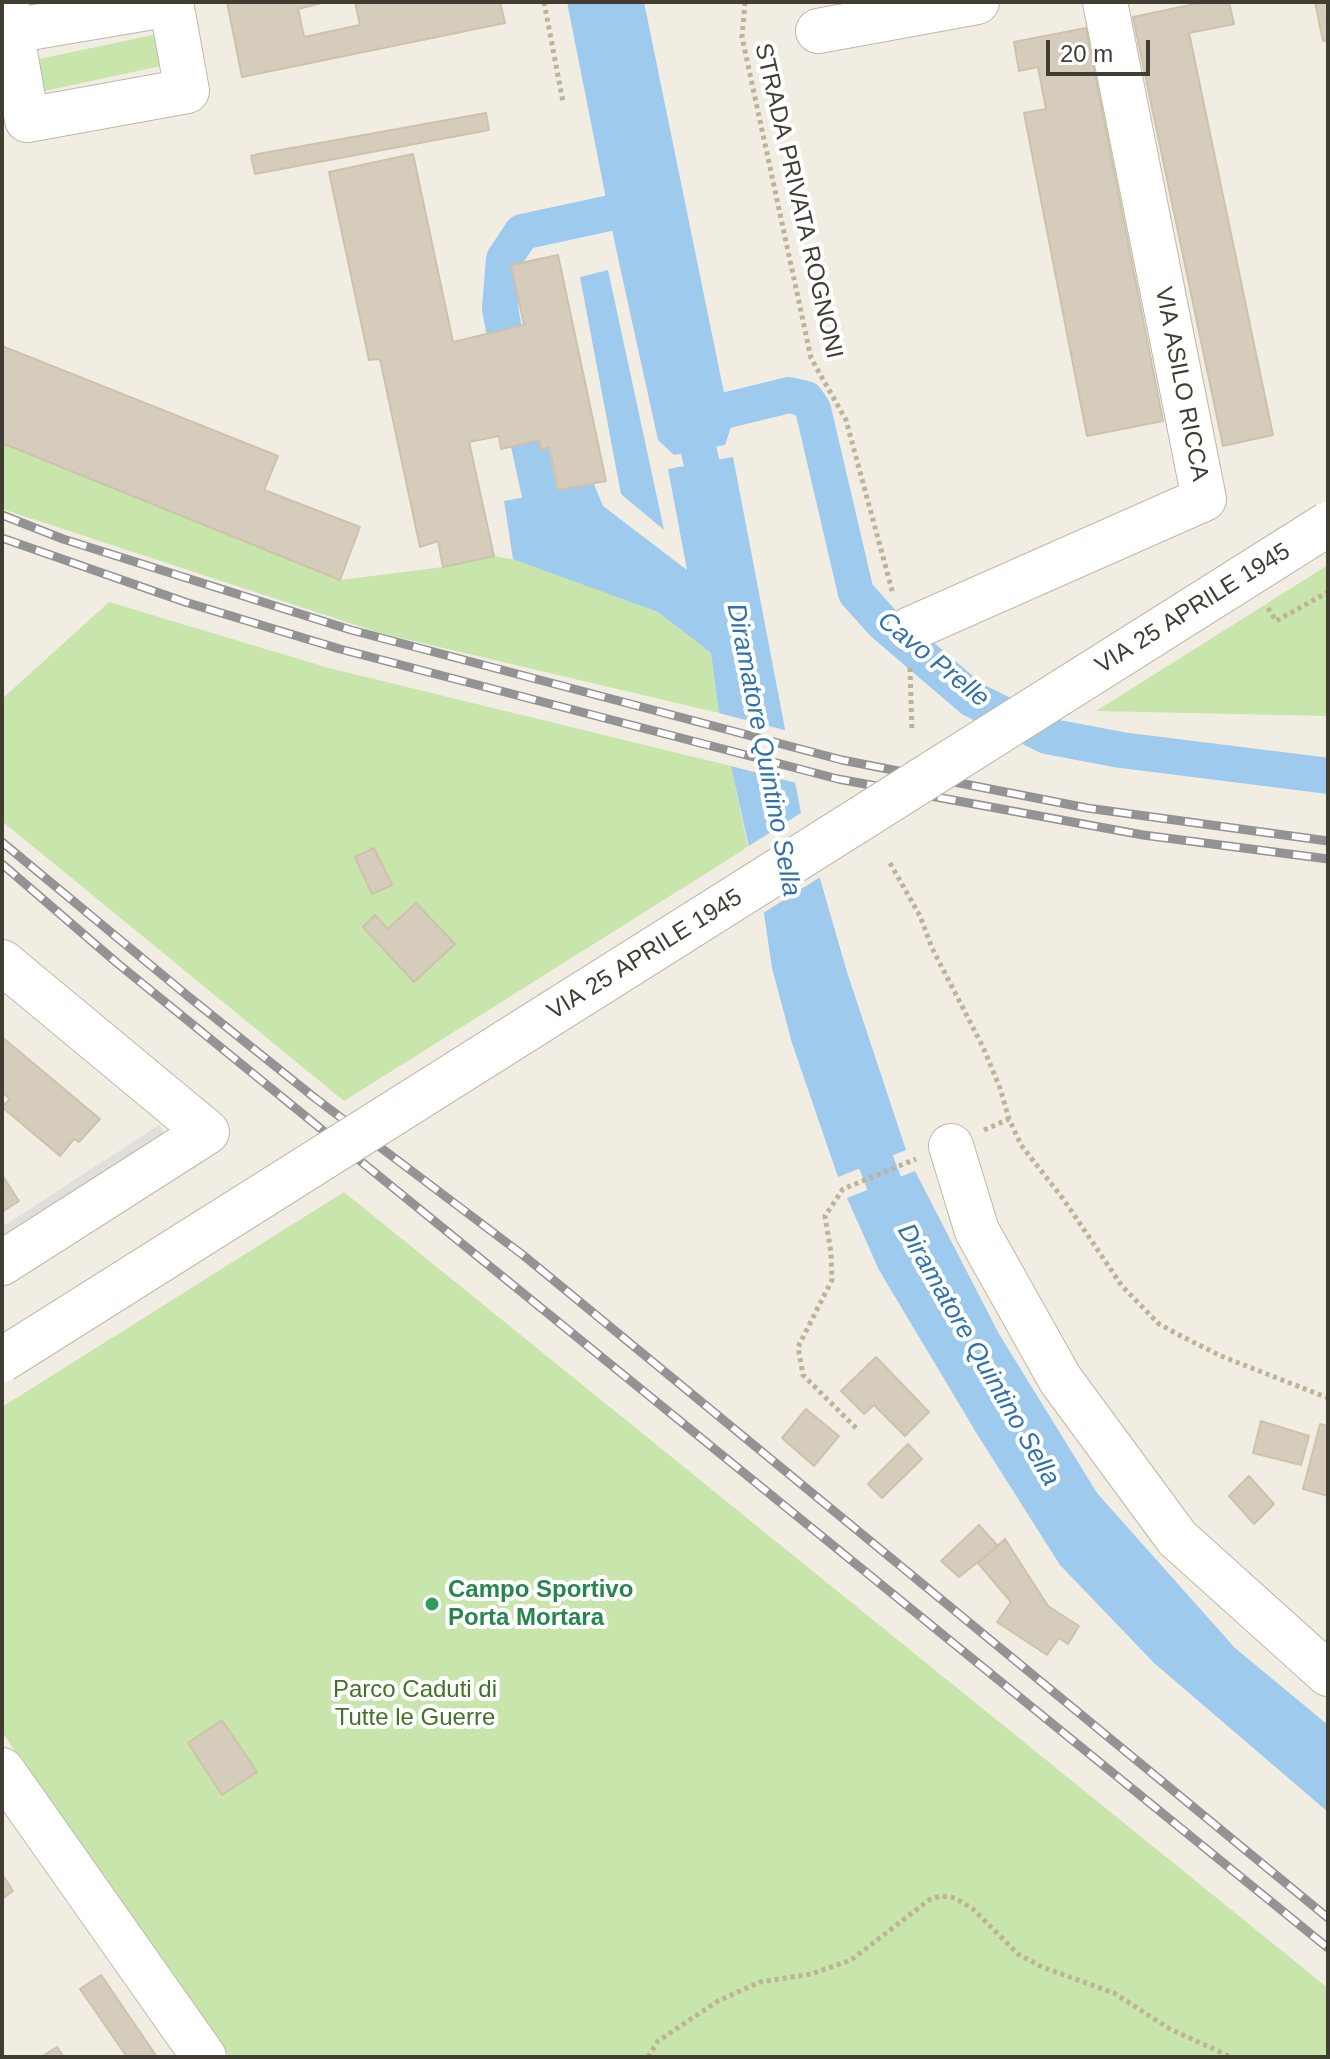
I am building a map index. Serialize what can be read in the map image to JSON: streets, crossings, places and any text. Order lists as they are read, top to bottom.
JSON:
{
  "streets": {
    "street": ["VIA ASILO RICCA", "VIA 25 APRILE 1945"],
    "path": ["STRADA PRIVATA ROGNONI"]
  },
  "crossings": [
    ["STRADA PRIVATA ROGNONI", "VIA ASILO RICCA"]
  ],
  "water": ["Cavo Prelle", "Diramatore Quintino Sella"],
  "parks": ["Parco Caduti di Tutte le Guerre"],
  "places": ["Campo Sportivo Porta Mortara"],
  "scale_bar": "20 m"
}
